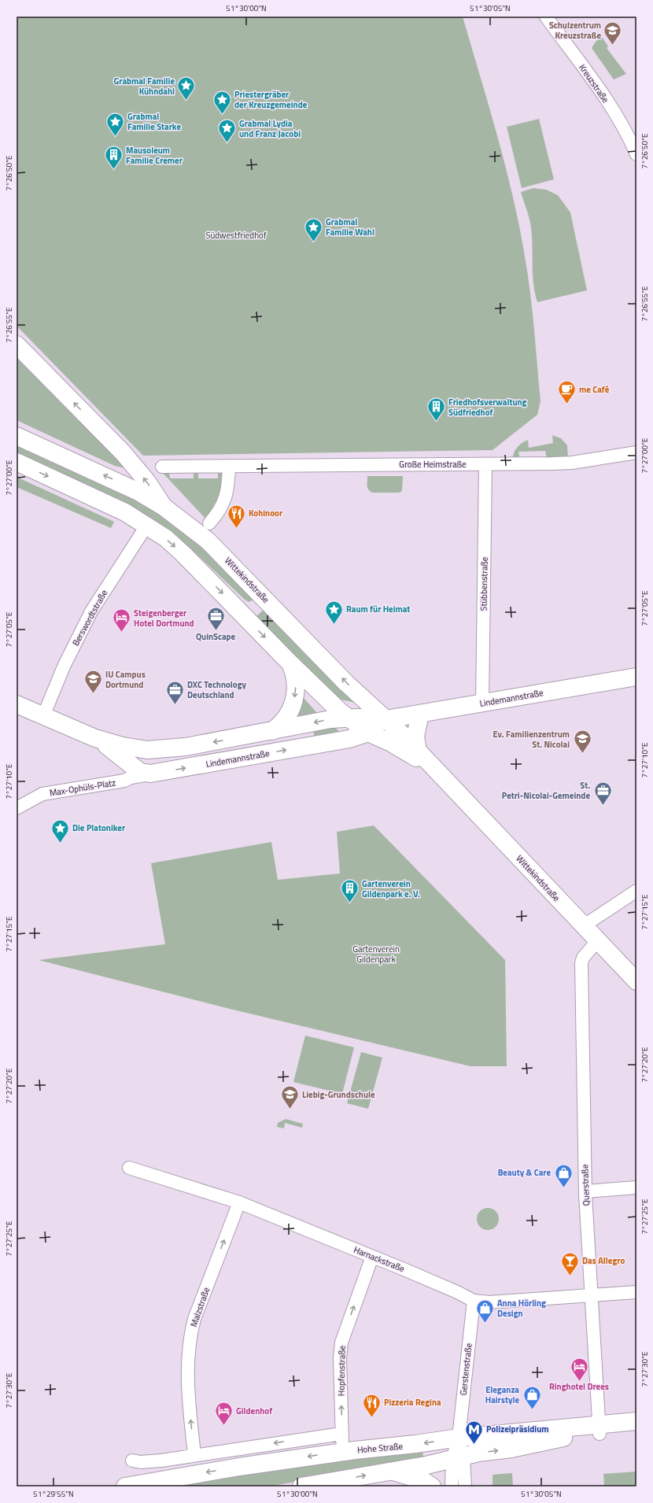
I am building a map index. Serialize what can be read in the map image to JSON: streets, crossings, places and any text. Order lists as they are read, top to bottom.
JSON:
{
  "streets": {
    "main road": ["Wittekindstraße", "Lindemannstraße", "Hohe Straße"],
    "street": [
      "Kreuzstraße",
      "Große Heimstraße",
      "Stübbenstraße",
      "Berswordtstraße",
      "Max-Ophüls-Platz",
      "Querstraße",
      "Harnackstraße",
      "Malzstraße",
      "Gerstenstraße",
      "Hopfenstraße"
    ]
  },
  "crossings": [
    ["Große Heimstraße", "Stübbenstraße"],
    ["Wittekindstraße", "Berswordtstraße"],
    ["Wittekindstraße", "Lindemannstraße"],
    ["Wittekindstraße", "Querstraße"],
    ["Stübbenstraße", "Lindemannstraße"],
    ["Berswordtstraße", "Lindemannstraße"],
    ["Lindemannstraße", "Max-Ophüls-Platz"],
    ["Querstraße", "Harnackstraße"],
    ["Querstraße", "Hohe Straße"],
    ["Harnackstraße", "Malzstraße"],
    ["Harnackstraße", "Gerstenstraße"],
    ["Harnackstraße", "Hopfenstraße"],
    ["Gerstenstraße", "Hohe Straße"],
    ["Hopfenstraße", "Hohe Straße"]
  ],
  "one_way": ["Malzstraße", "Hopfenstraße"],
  "parks": ["Südwestfriedhof", "Gartenverein Gildenpark"],
  "places": {
    "school or university": [
      "Schulzentrum Kreuzstraße",
      "IU Campus Dortmund",
      "Ev. Familienzentrum St. Nicolai",
      "Liebig-Grundschule"
    ],
    "place": [
      "Grabmal Familie Kühndahl",
      "Priestergräber der Kreuzgemeinde",
      "Grabmal Familie Starke",
      "Grabmal Lydia und Franz Jacobi",
      "Grabmal Familie Wahl",
      "Raum für Heimat",
      "Die Platoniker"
    ],
    "building": ["Mausoleum Familie Cremer", "Friedhofsverwaltung Südfriedhof", "Gartenverein Gildenpark e. V."],
    "cafe": ["me Café"],
    "restaurant": ["Kohinoor", "Pizzeria Regina"],
    "office": ["QuinScape", "DXC Technology Deutschland", "St. Petri-Nicolai-Gemeinde"],
    "hotel": ["Steigenberger Hotel Dortmund", "Ringhotel Drees", "Gildenhof"],
    "shop": ["Beauty & Care", "Anna Hörling Design", "Eleganza Hairstyle"],
    "bar": ["Das Allegro"],
    "metro station": ["Polizeipräsidium"]
  },
  "coordinates": [
    "51°30'00\"N",
    "51°30'05\"N",
    "7°26'50\"E",
    "7°26'55\"E",
    "7°27'00\"E",
    "7°27'05\"E",
    "7°27'10\"E",
    "7°27'15\"E",
    "7°27'20\"E",
    "7°27'25\"E",
    "7°27'30\"E",
    "51°29'55\"N"
  ]
}
